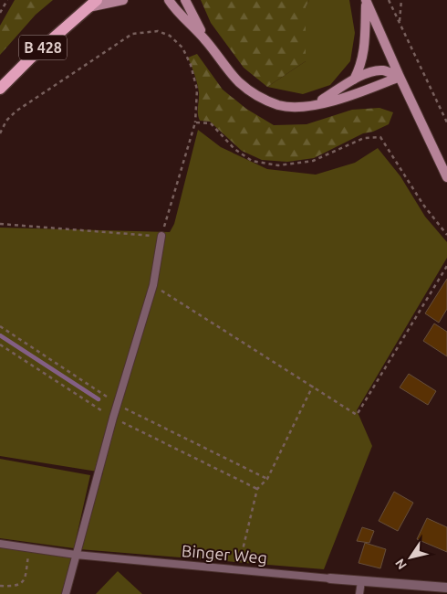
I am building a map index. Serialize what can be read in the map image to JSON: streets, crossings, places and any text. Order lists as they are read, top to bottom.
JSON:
{
  "streets": {
    "main road": ["B 428"],
    "street": ["Binger Weg"]
  },
  "north": "bottom left"
}
